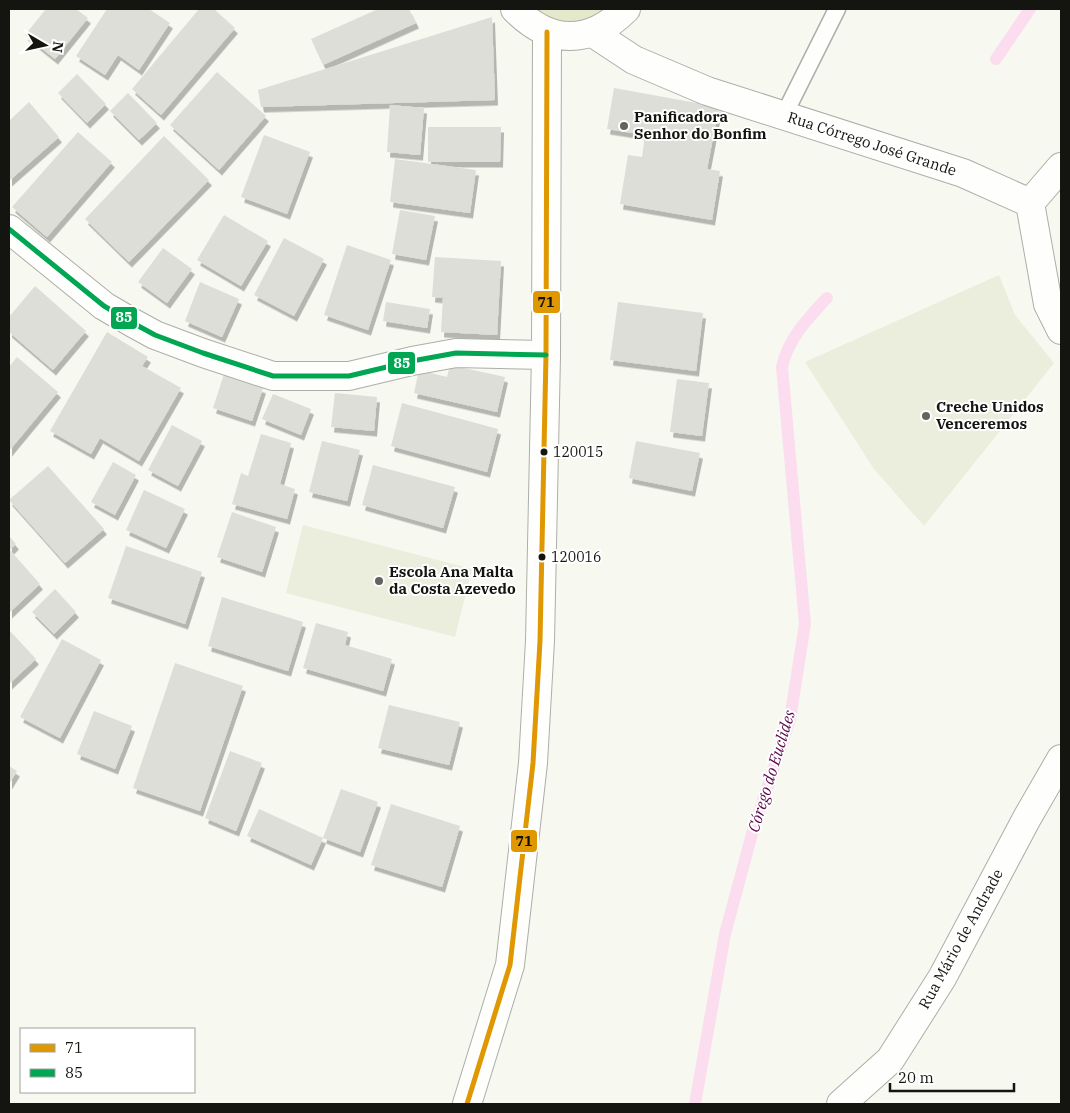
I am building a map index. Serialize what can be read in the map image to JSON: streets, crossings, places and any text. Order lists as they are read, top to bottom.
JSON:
{
  "streets": {
    "street": ["Rua Córrego José Grande", "Rua Mário de Andrade"]
  },
  "water": ["Córego do Euclides"],
  "places": [
    "Panificadora Senhor do Bonfim",
    "Creche Unidos Venceremos",
    "120015",
    "120016",
    "Escola Ana Malta da Costa Azevedo"
  ],
  "lines": ["transit line 71", "transit line 85"],
  "legend": ["71", "85"],
  "scale_bar": "20 m",
  "north": "right"
}
